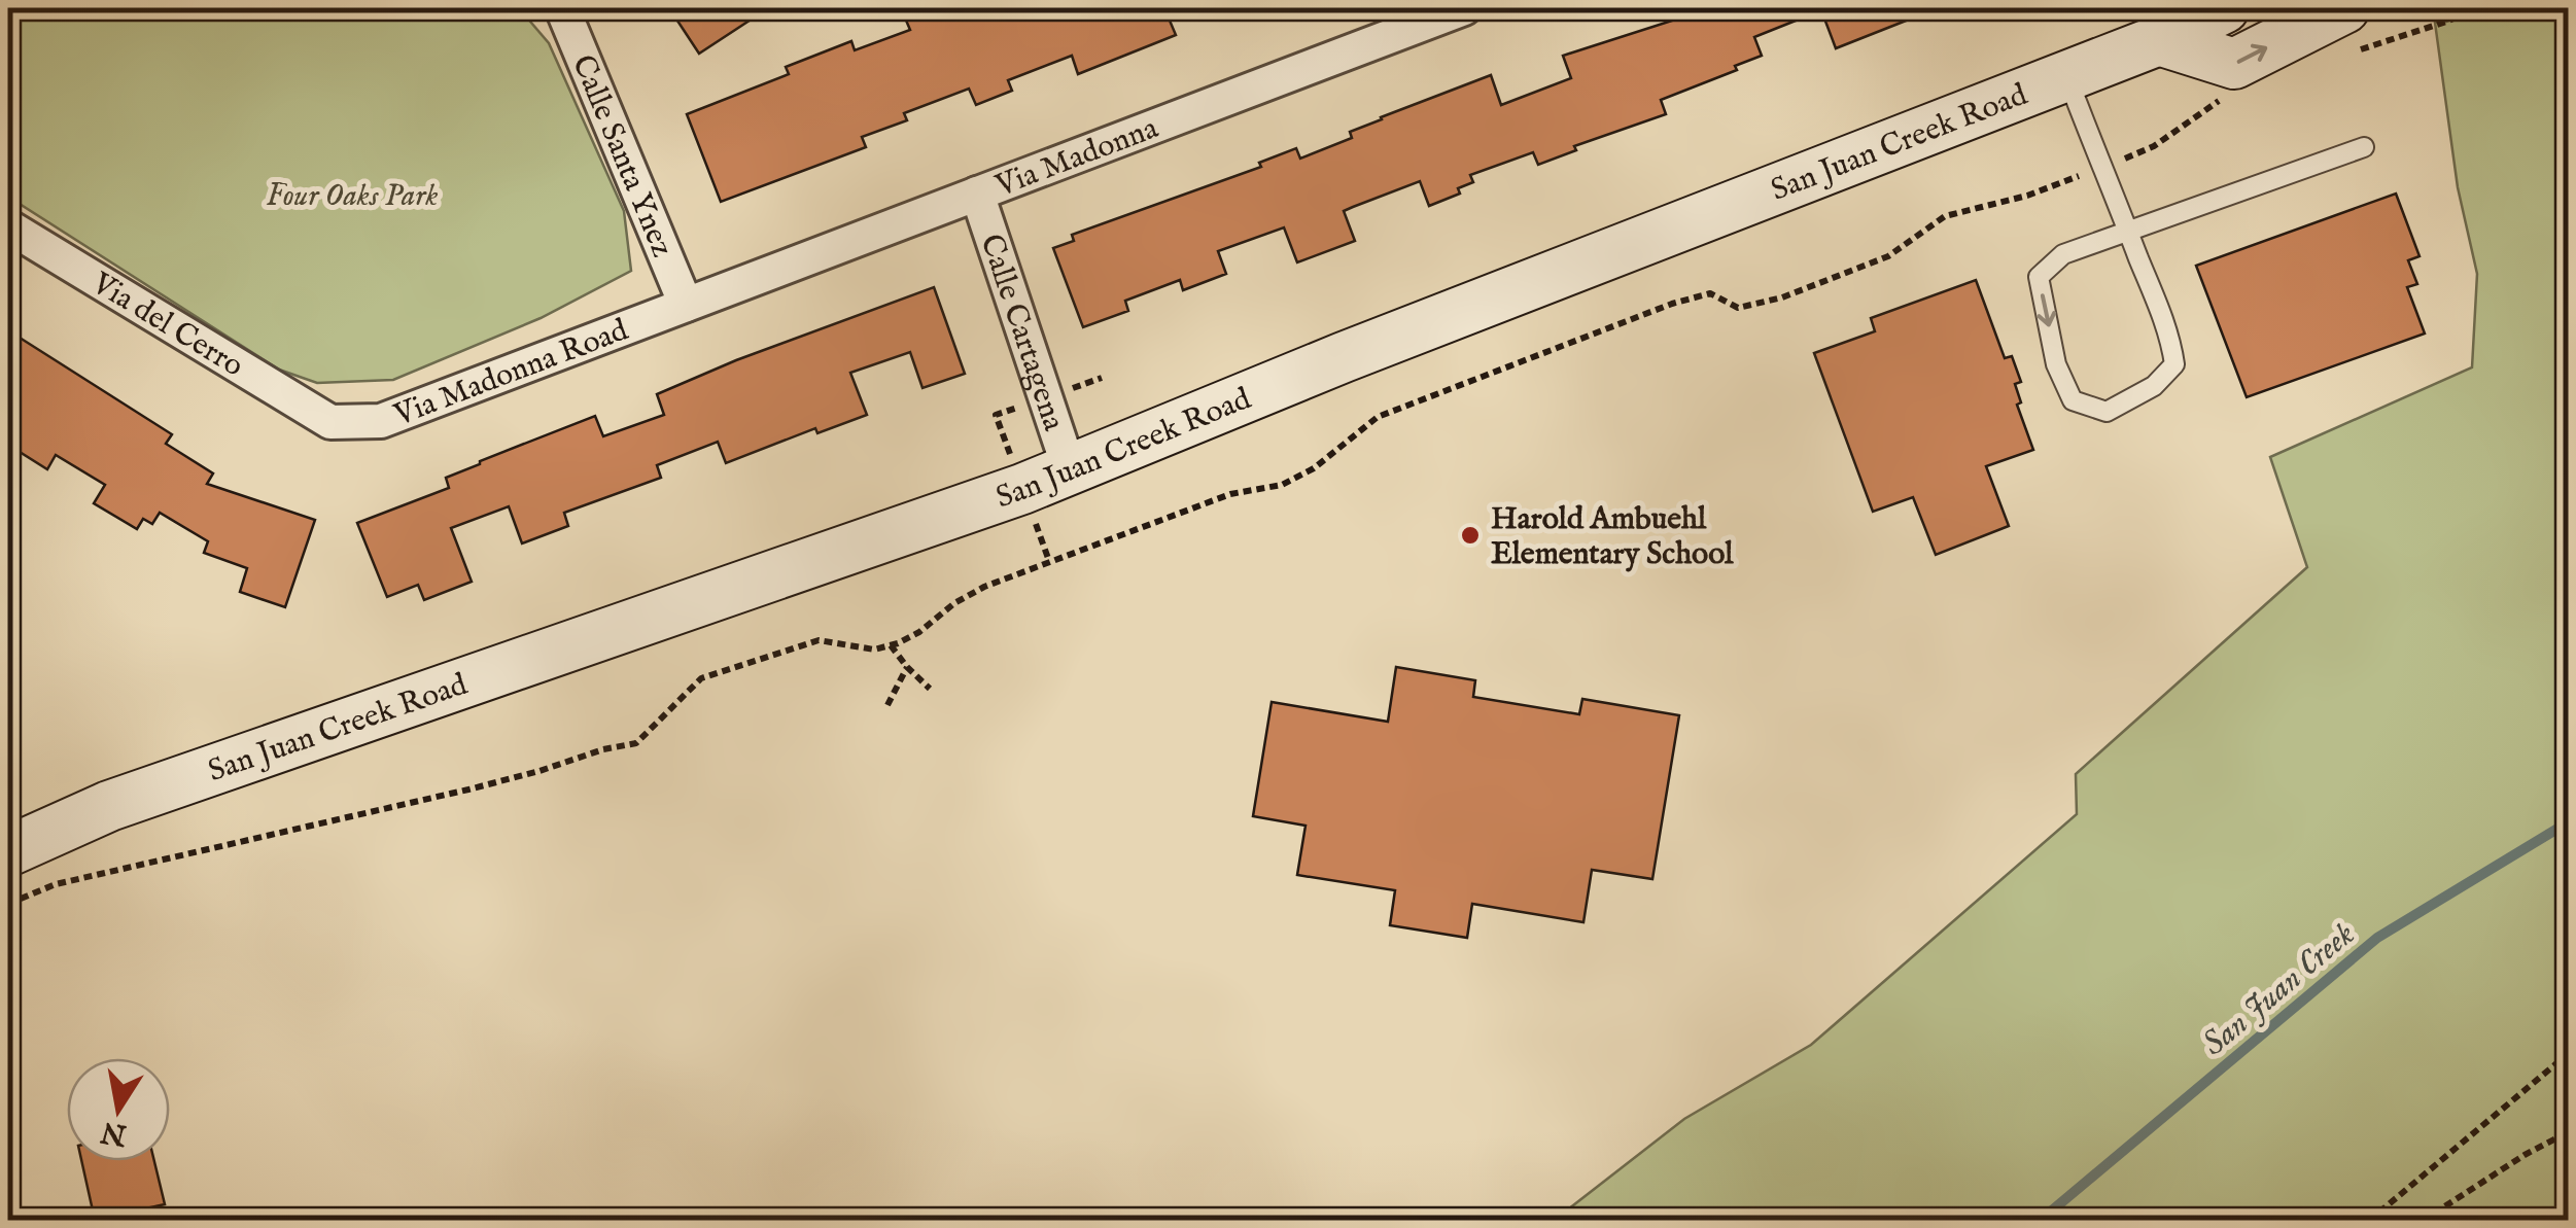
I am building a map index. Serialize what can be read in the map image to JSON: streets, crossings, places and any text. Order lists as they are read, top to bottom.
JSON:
{
  "streets": {
    "street": [
      "San Juan Creek Road",
      "Calle Santa Ynez",
      "Via Madonna",
      "Via del Cerro",
      "Calle Cartagena",
      "Via Madonna Road"
    ]
  },
  "crossings": [
    ["San Juan Creek Road", "Calle Cartagena"],
    ["Calle Santa Ynez", "Via Madonna"],
    ["Calle Santa Ynez", "Via Madonna Road"],
    ["Via Madonna", "Calle Cartagena"],
    ["Via Madonna", "Via Madonna Road"],
    ["Via del Cerro", "Via Madonna Road"]
  ],
  "water": ["San Juan Creek"],
  "parks": ["Four Oaks Park"],
  "places": ["Harold Ambuehl Elementary School"],
  "north": "bottom"
}
